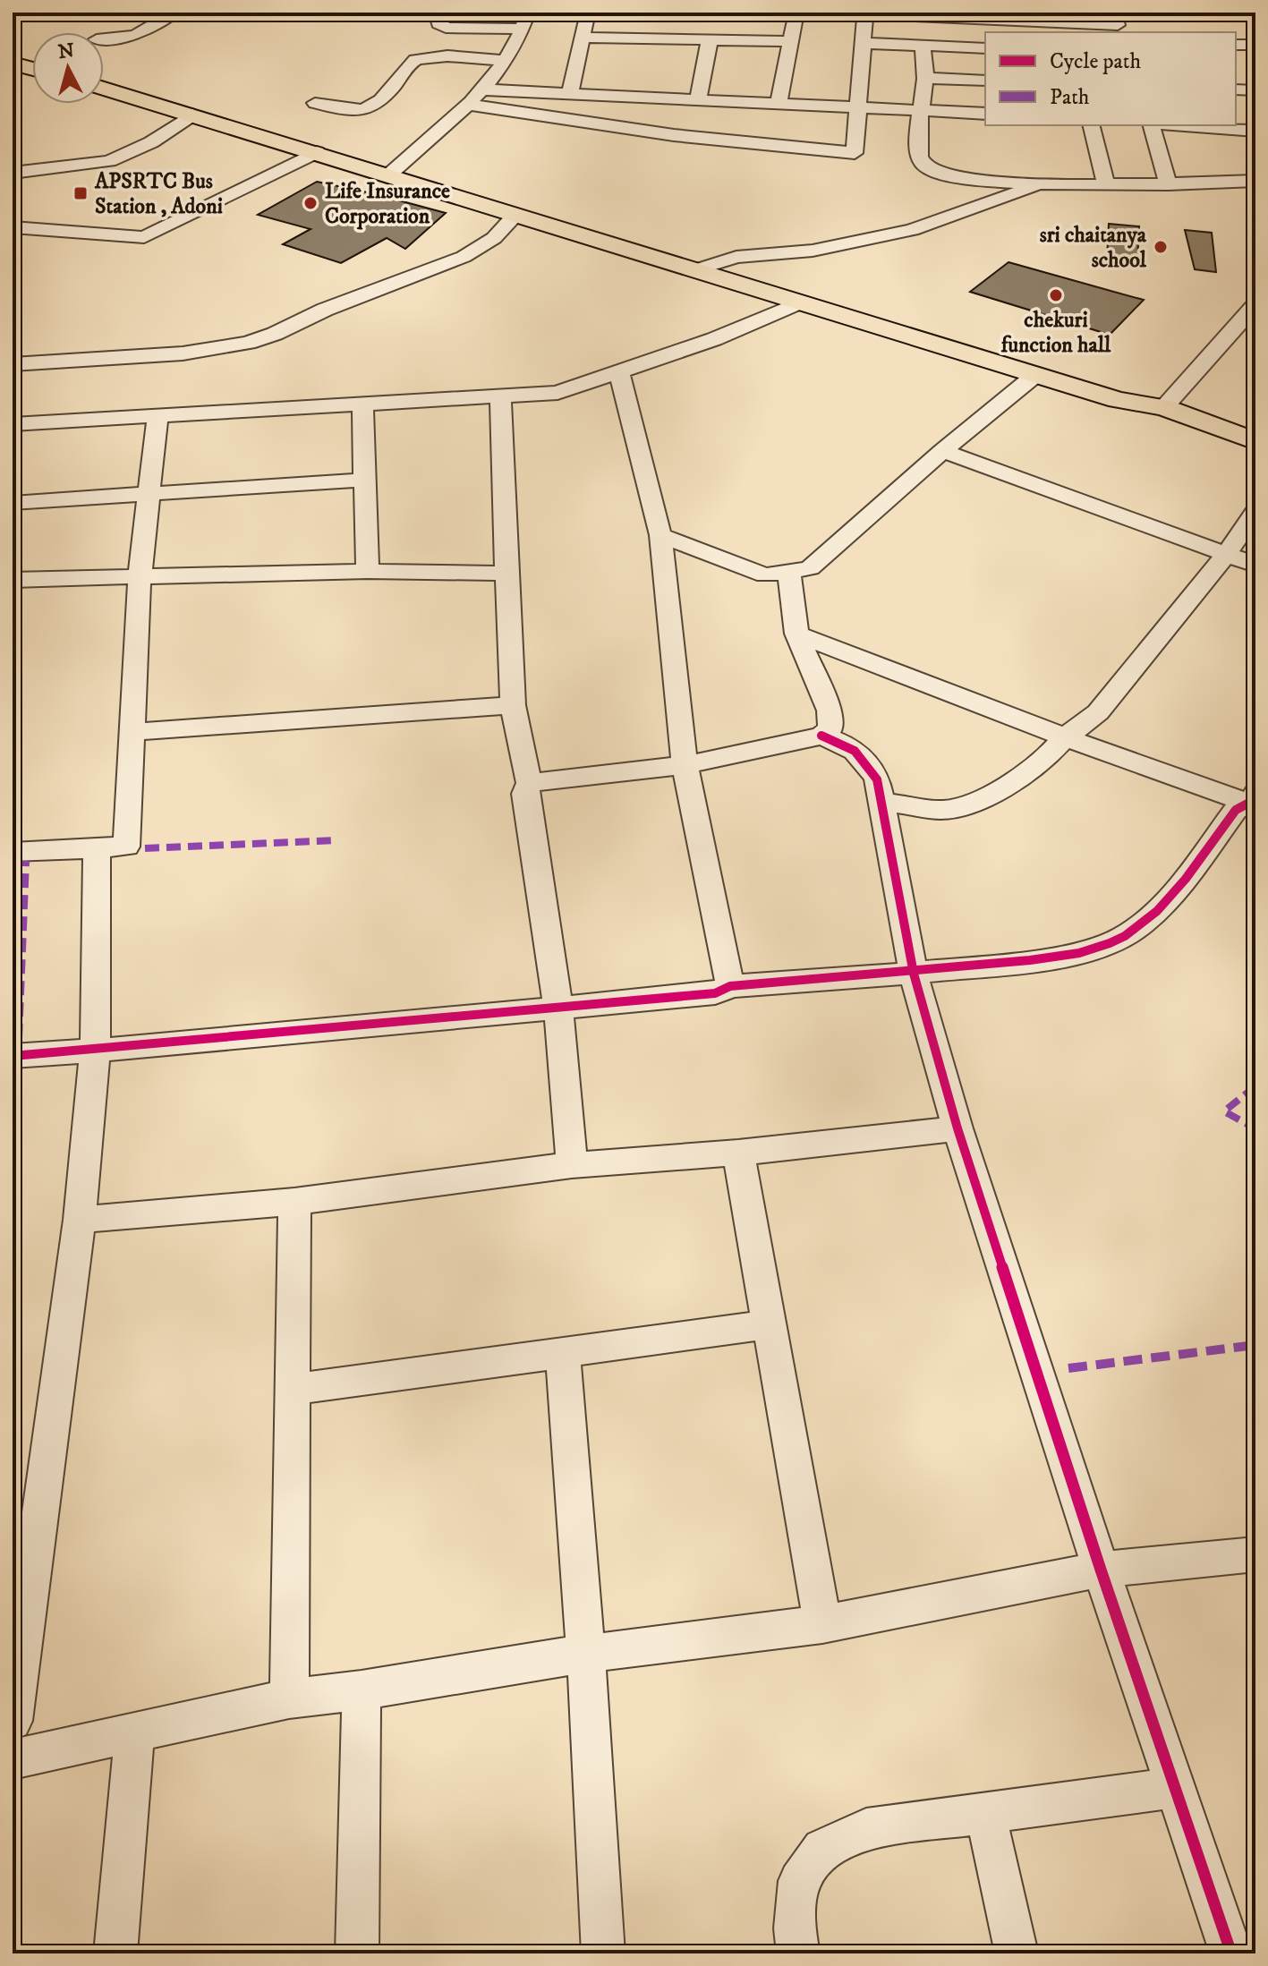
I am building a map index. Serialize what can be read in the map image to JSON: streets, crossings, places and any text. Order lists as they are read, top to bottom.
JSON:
{
  "places": {
    "transit": ["APSRTC Bus Station , Adoni"],
    "other": ["Life Insurance Corporation", "sri chaitanya school", "chekuri function hall"]
  },
  "legend": ["Cycle path", "Path"],
  "north": "top"
}
